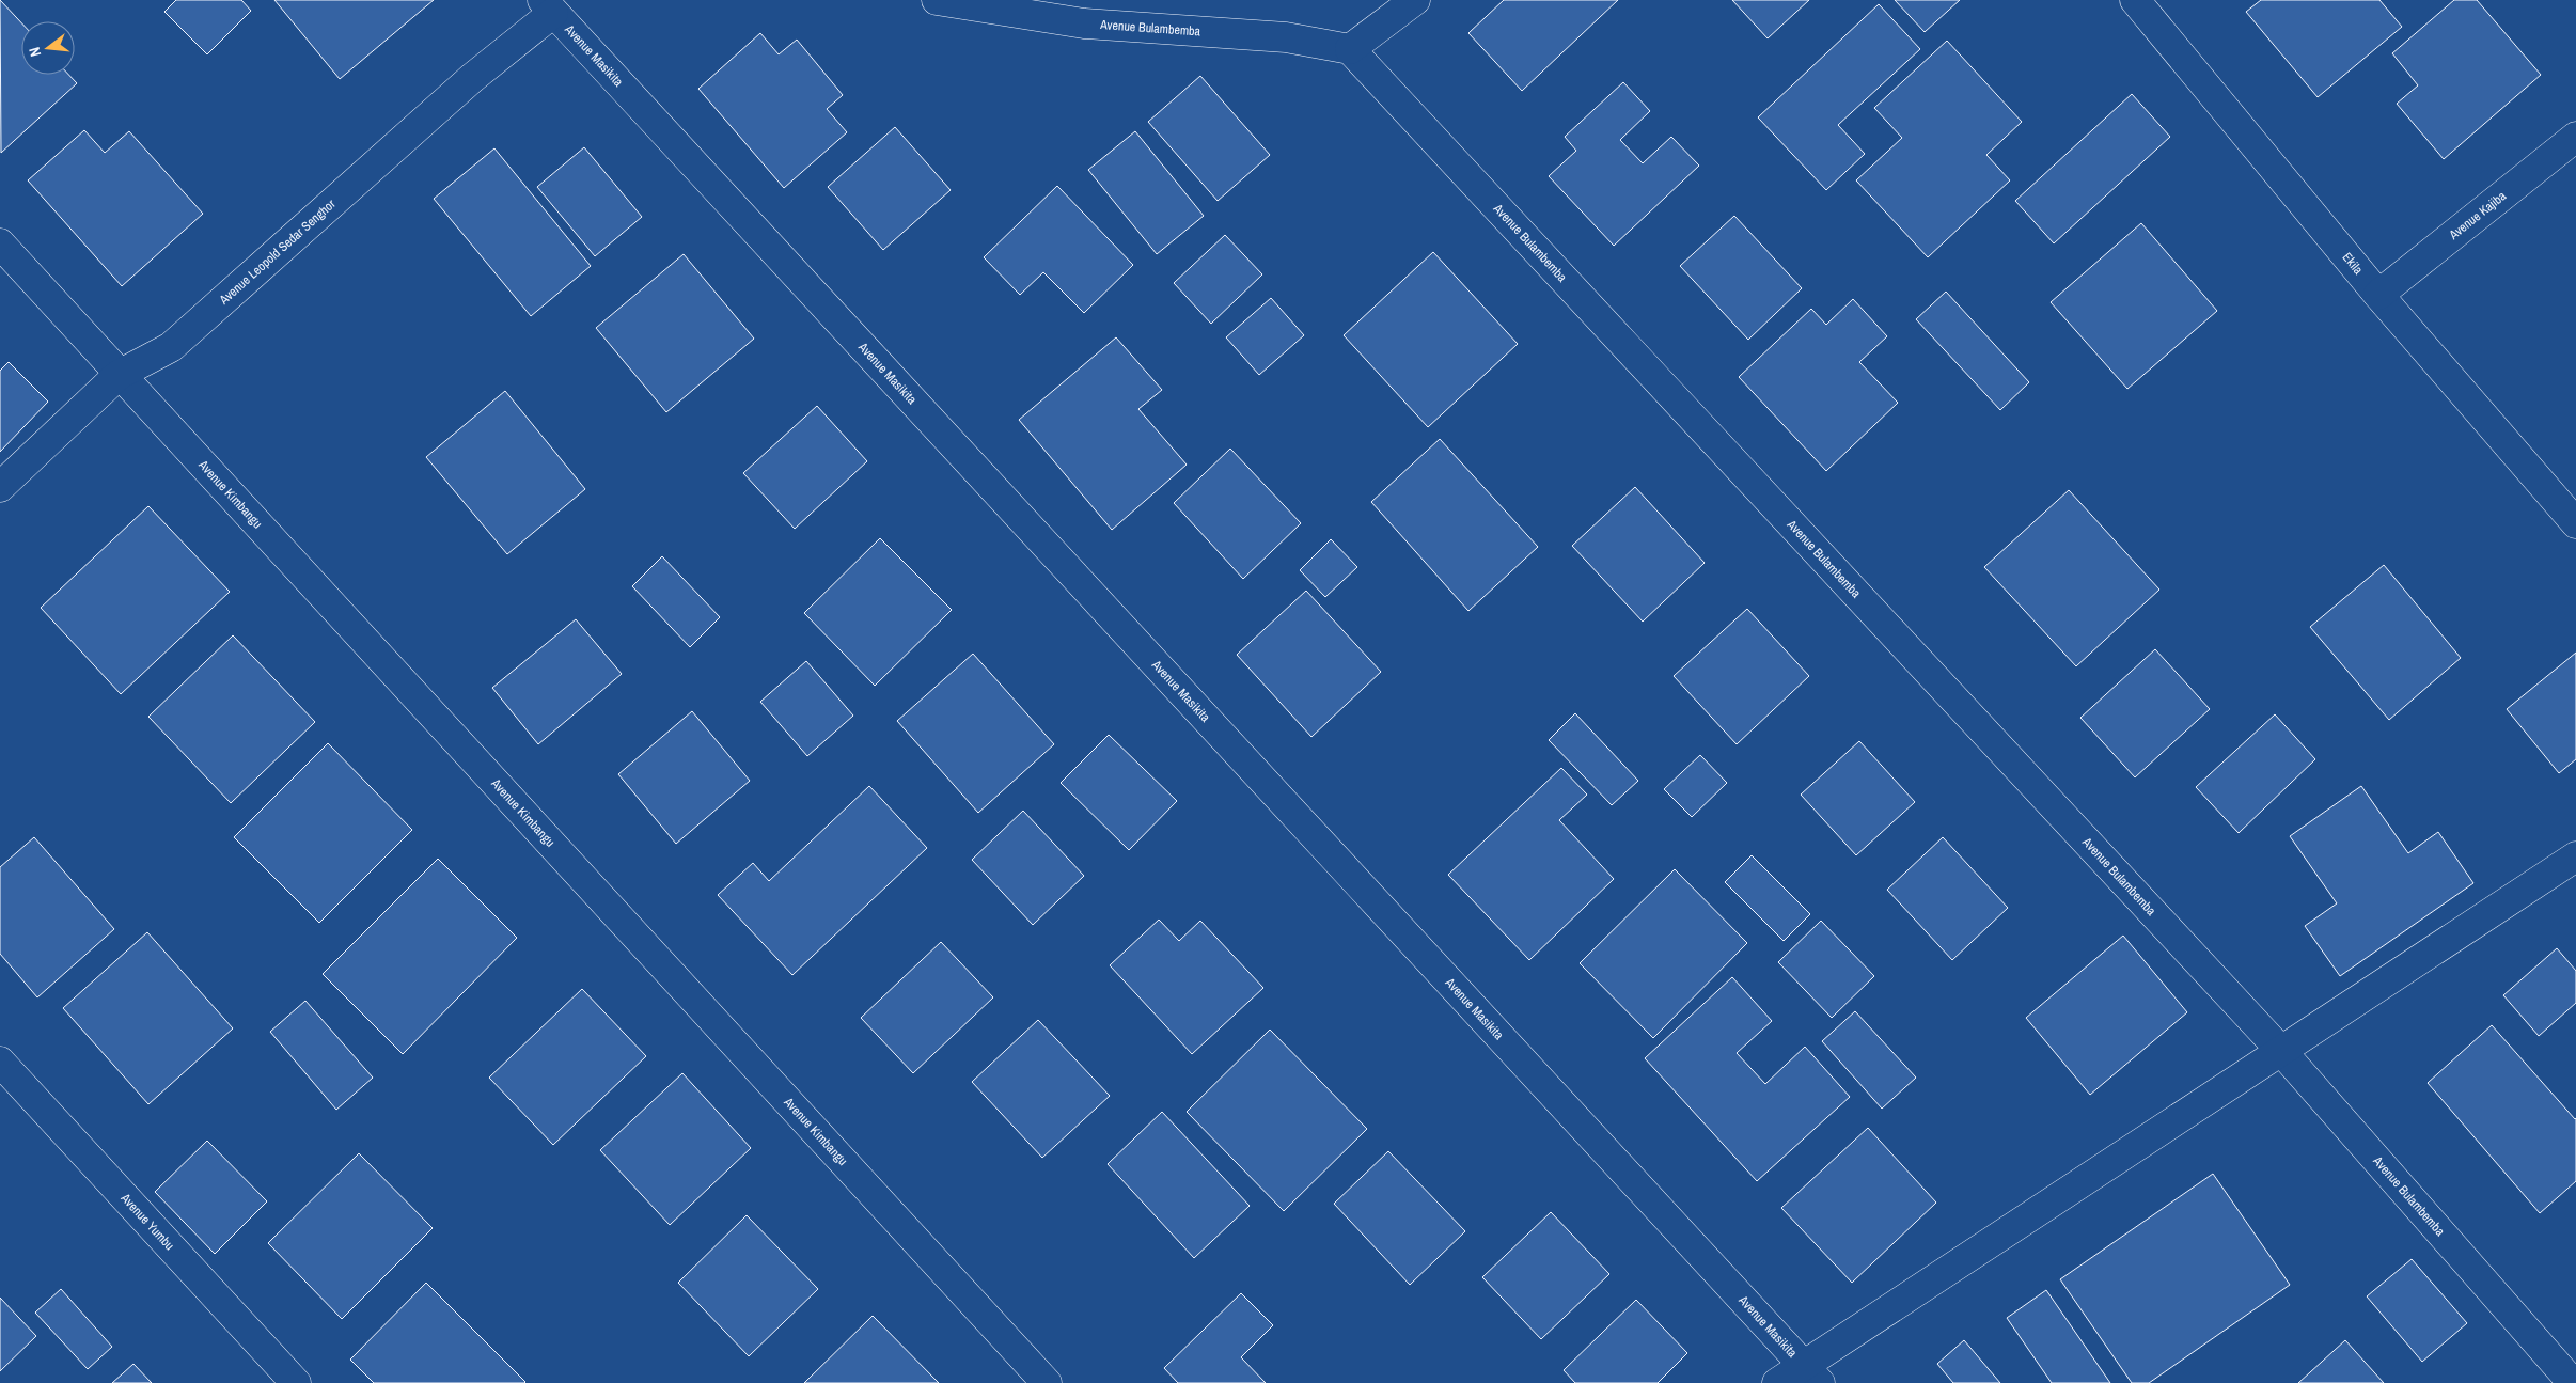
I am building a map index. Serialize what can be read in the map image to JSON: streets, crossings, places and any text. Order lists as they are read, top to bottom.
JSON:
{
  "streets": {
    "street": [
      "Avenue Bulambemba",
      "Avenue Masikita",
      "Avenue Kajiba",
      "Avenue Leopold Sedar Senghor",
      "Ekila",
      "Avenue Kimbangu",
      "Avenue Yumbu"
    ]
  },
  "crossings": [
    ["Avenue Masikita", "Avenue Leopold Sedar Senghor"],
    ["Avenue Kajiba", "Ekila"],
    ["Avenue Leopold Sedar Senghor", "Avenue Kimbangu"]
  ],
  "north": "left"
}
